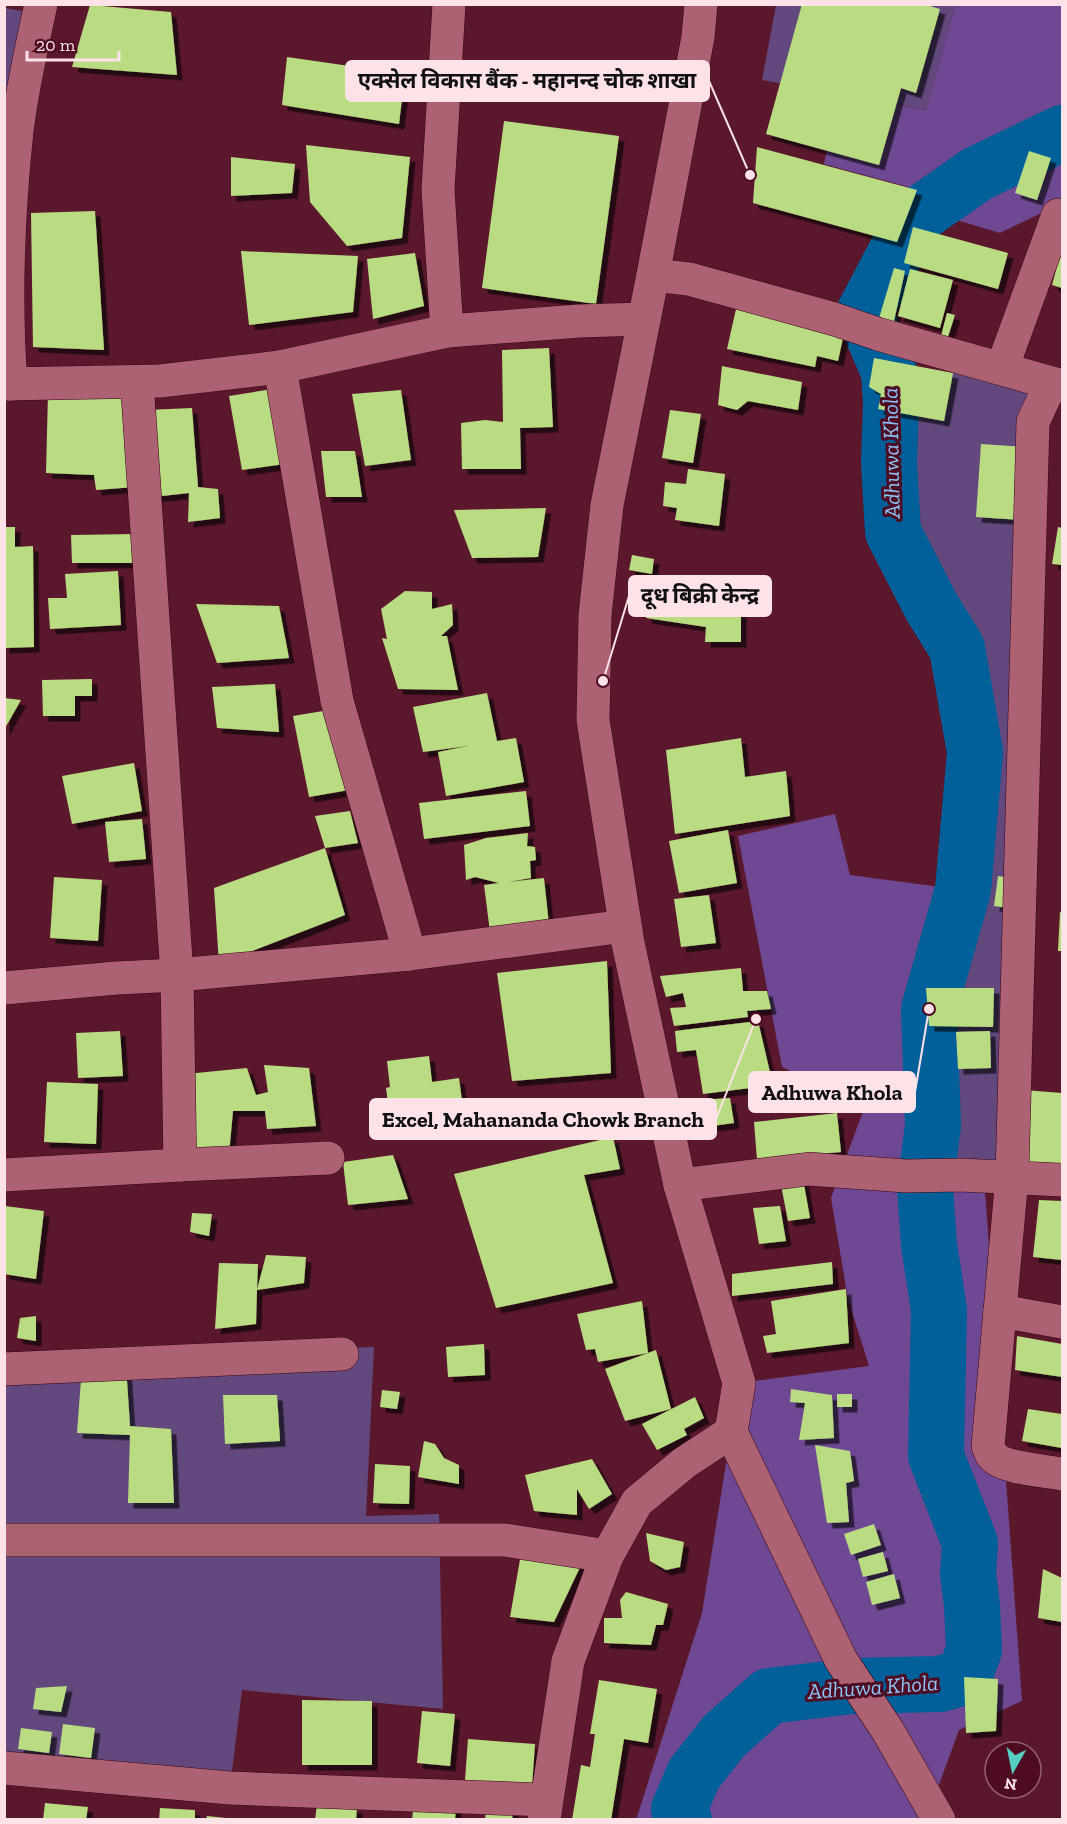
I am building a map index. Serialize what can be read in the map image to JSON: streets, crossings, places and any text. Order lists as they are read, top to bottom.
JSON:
{
  "water": ["Adhuwa Khola"],
  "places": [
    "एक्सेल विकास बैंक - महानन्द चोक शाखा",
    "दूध बिक्री केन्द्र",
    "Adhuwa Khola",
    "Excel, Mahananda Chowk Branch"
  ],
  "scale_bar": "20 m",
  "north": "bottom"
}
